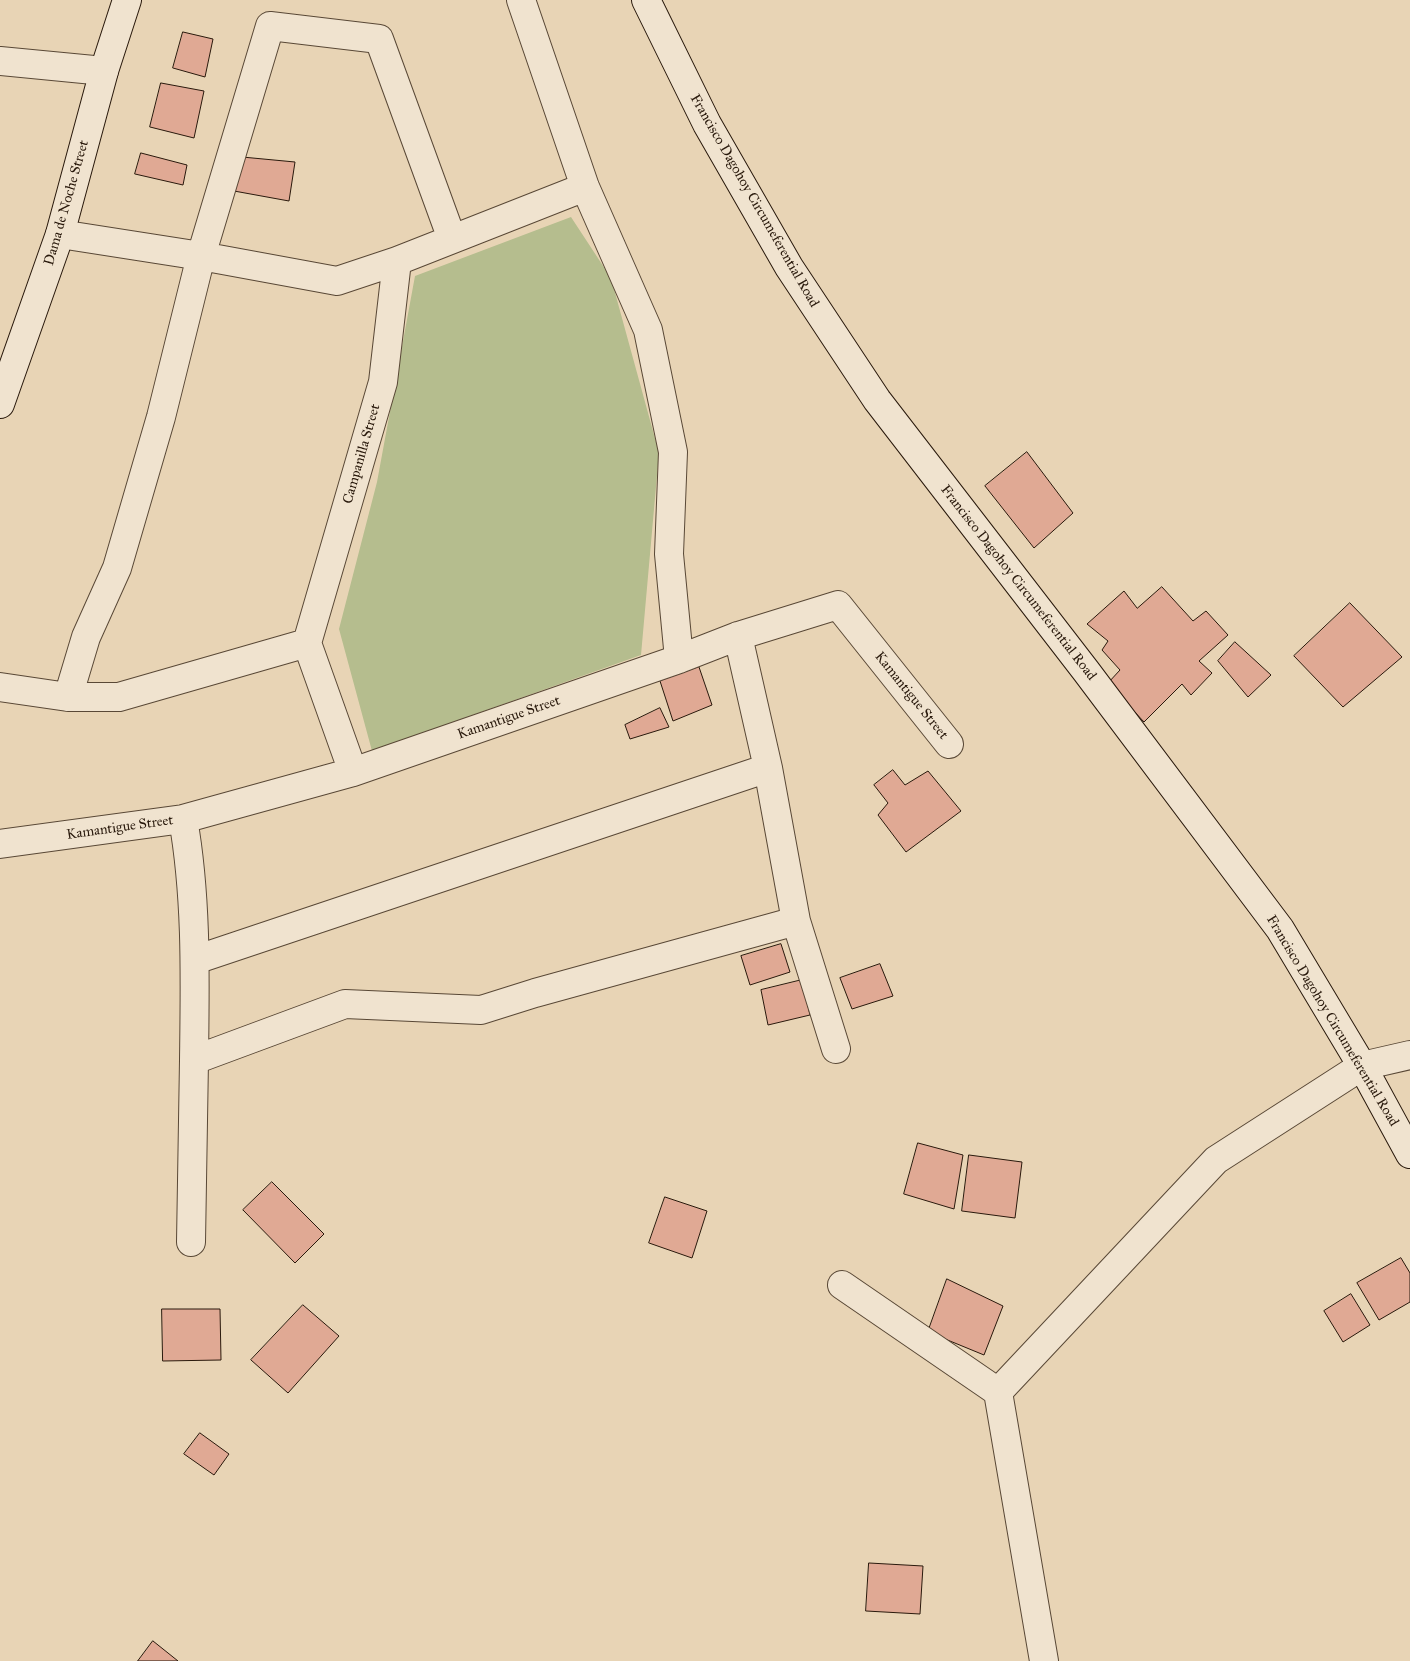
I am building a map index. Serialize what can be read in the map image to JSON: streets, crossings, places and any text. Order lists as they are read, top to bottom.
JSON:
{
  "streets": {
    "street": [
      "Francisco Dagohoy Circumeferential Road",
      "Dama de Noche Street",
      "Campanilla Street",
      "Kamantigue Street"
    ]
  }
}
